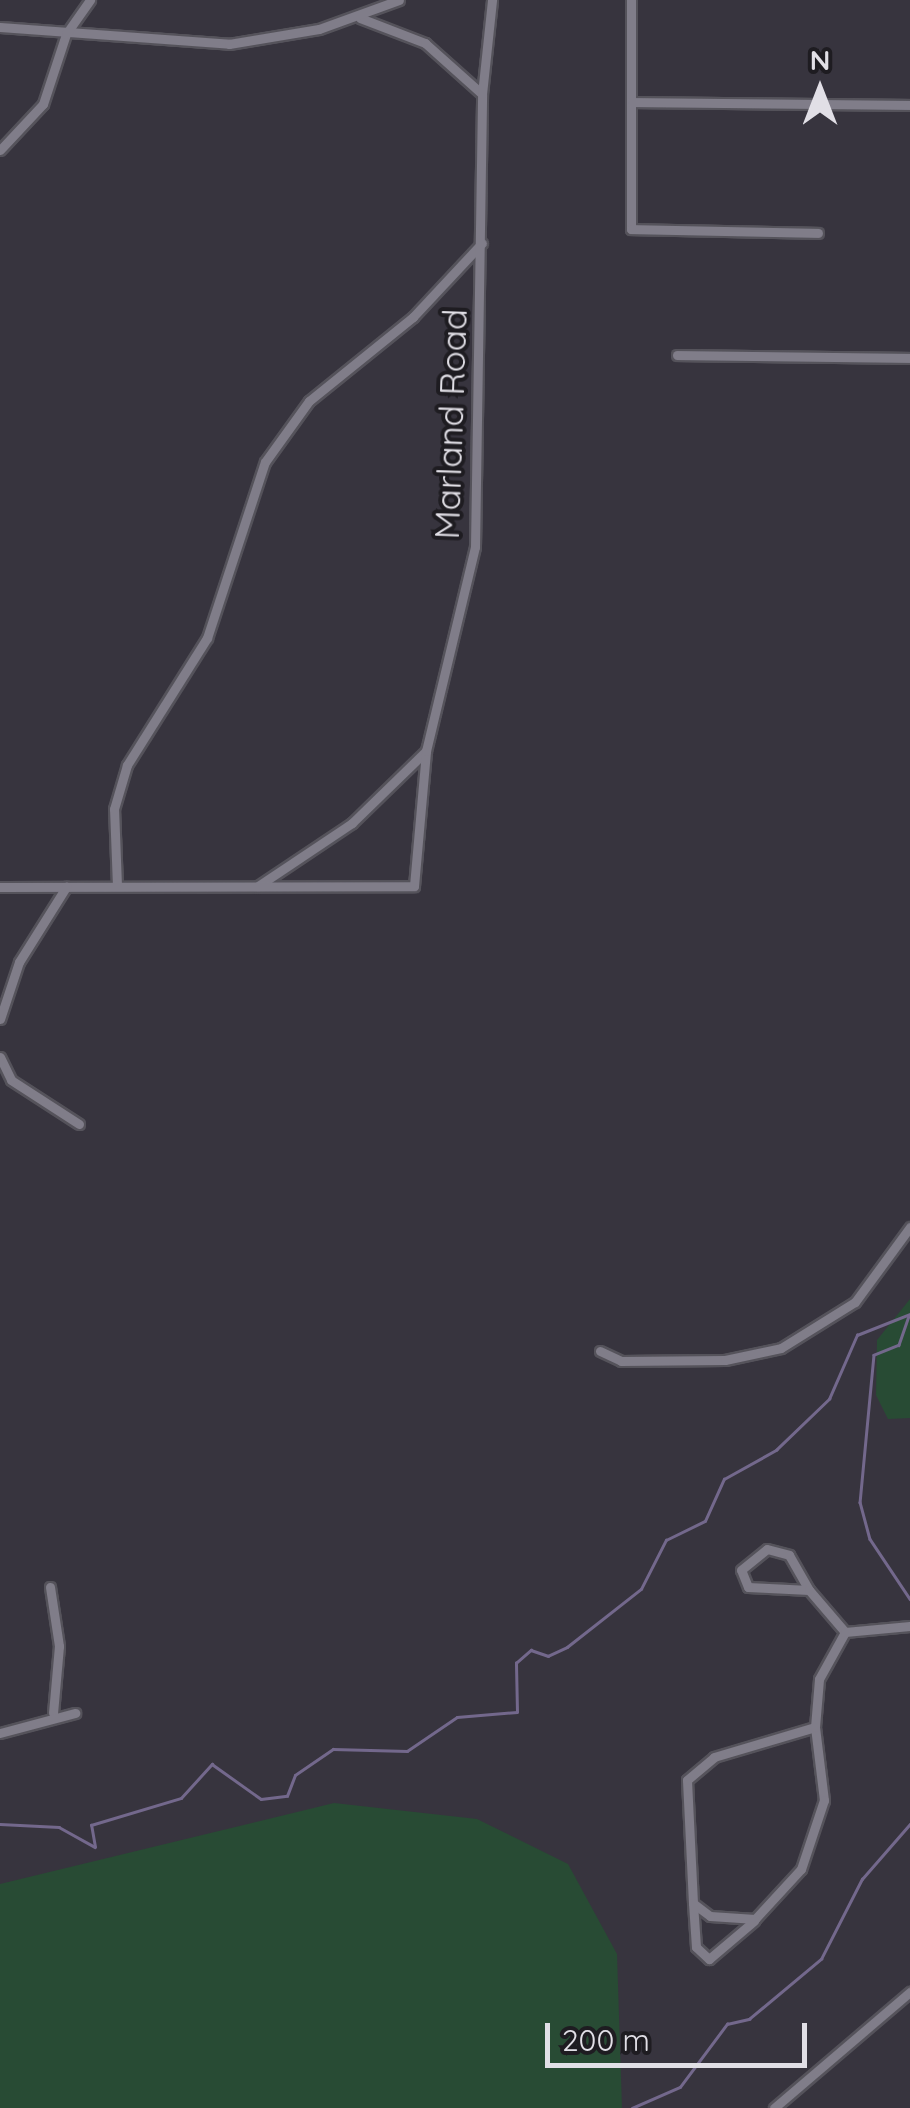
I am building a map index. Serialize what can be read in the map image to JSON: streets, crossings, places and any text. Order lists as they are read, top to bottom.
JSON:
{
  "streets": {
    "street": ["Marland Road"]
  },
  "scale_bar": "200 m",
  "north": "top"
}
